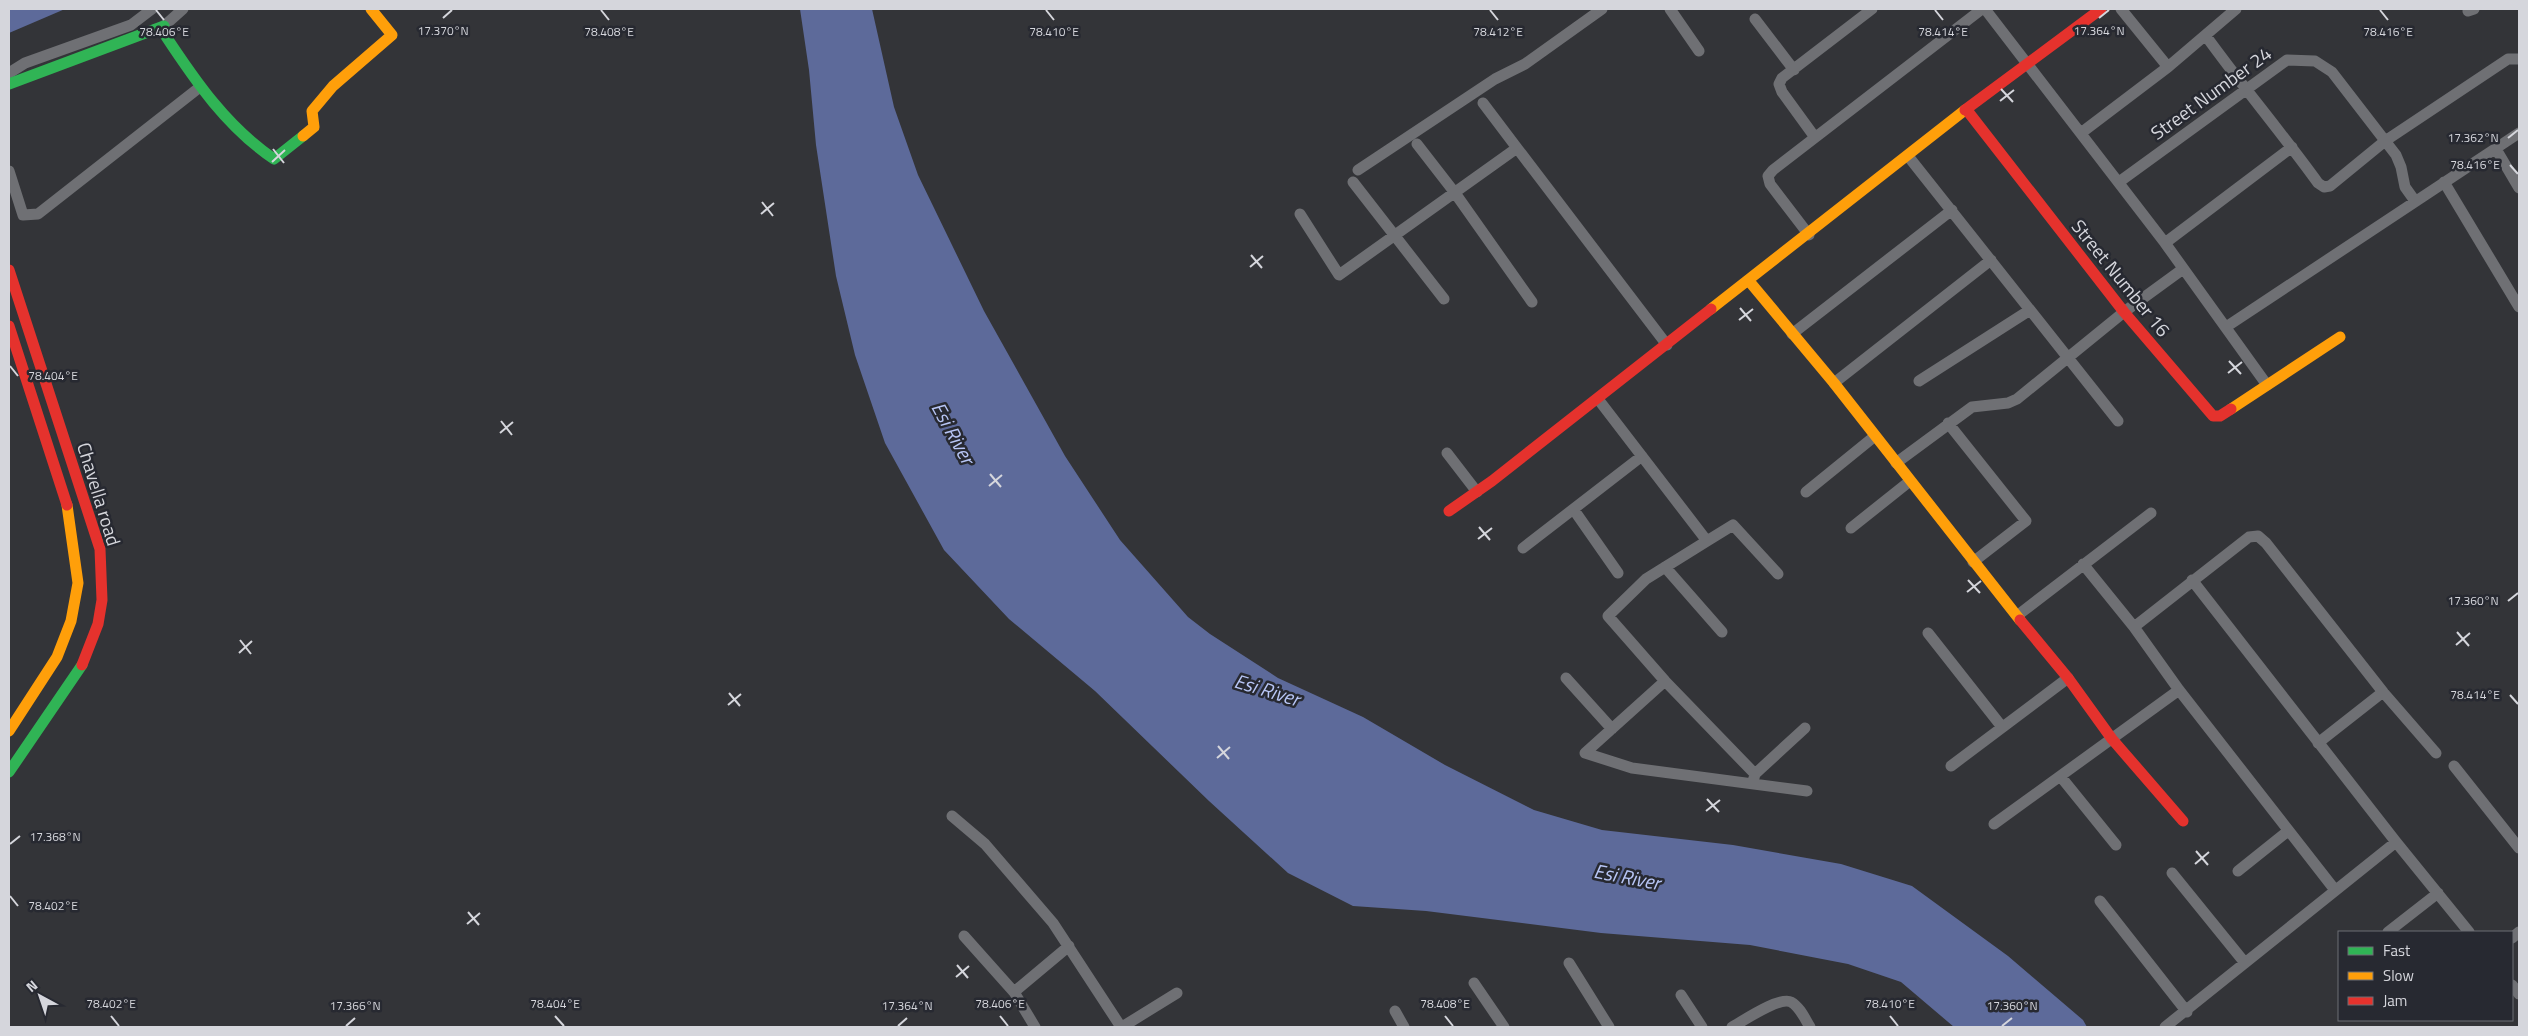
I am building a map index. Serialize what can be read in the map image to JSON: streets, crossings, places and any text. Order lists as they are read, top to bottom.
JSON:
{
  "streets": {
    "main road": ["Street Number 16", "Chavella road"],
    "street": ["Street Number 24"]
  },
  "water": ["Esi River"],
  "legend": ["Fast", "Slow", "Jam"],
  "north": "top left",
  "coordinates": [
    "17.370°N",
    "17.364°N",
    "78.406°E",
    "78.408°E",
    "78.410°E",
    "78.412°E",
    "78.414°E",
    "78.416°E",
    "17.362°N",
    "78.404°E",
    "17.360°N",
    "17.368°N",
    "78.402°E",
    "17.366°N"
  ]
}
